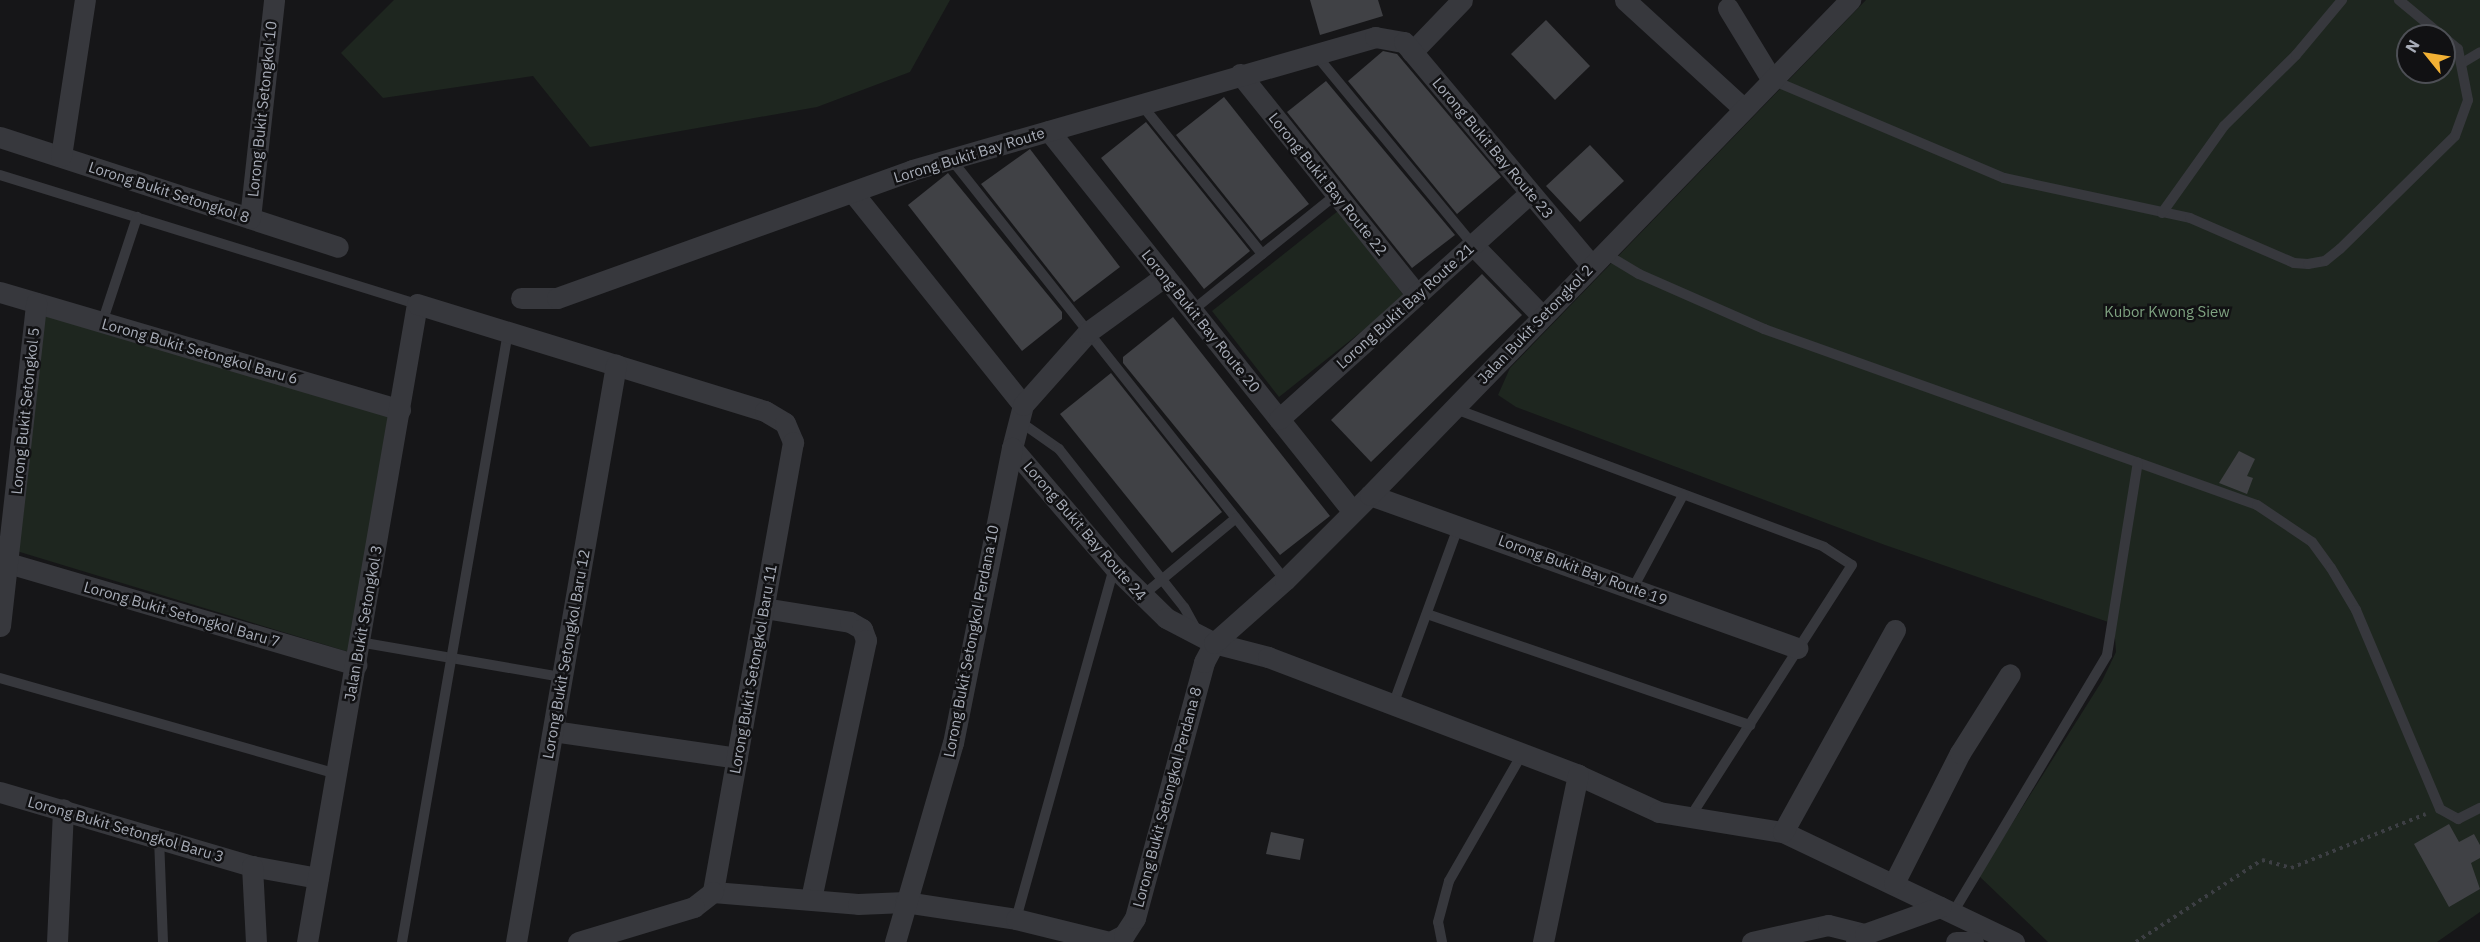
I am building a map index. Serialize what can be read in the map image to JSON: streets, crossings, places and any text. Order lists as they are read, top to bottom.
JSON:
{
  "streets": {
    "street": [
      "Lorong Bukit Setongkol 10",
      "Lorong Bukit Bay Route 23",
      "Lorong Bukit Bay Route",
      "Lorong Bukit Bay Route 22",
      "Lorong Bukit Setongkol 8",
      "Lorong Bukit Bay Route 21",
      "Lorong Bukit Bay Route 20",
      "Jalan Bukit Setongkol 2",
      "Lorong Bukit Setongkol Baru 6",
      "Lorong Bukit Setongkol 5",
      "Lorong Bukit Bay Route 24",
      "Lorong Bukit Bay Route 19",
      "Lorong Bukit Setongkol Baru 7",
      "Jalan Bukit Setongkol 3",
      "Lorong Bukit Setongkol Perdana 10",
      "Lorong Bukit Setongkol Baru 12",
      "Lorong Bukit Setongkol Baru 11",
      "Lorong Bukit Setongkol Perdana 8",
      "Lorong Bukit Setongkol Baru 3"
    ]
  },
  "crossings": [
    ["Lorong Bukit Setongkol 10", "Lorong Bukit Setongkol 8"],
    ["Lorong Bukit Bay Route 23", "Lorong Bukit Bay Route"],
    ["Lorong Bukit Bay Route 23", "Lorong Bukit Bay Route 21"],
    ["Lorong Bukit Bay Route 23", "Jalan Bukit Setongkol 2"],
    ["Lorong Bukit Bay Route", "Lorong Bukit Bay Route 22"],
    ["Lorong Bukit Bay Route", "Lorong Bukit Bay Route 20"],
    ["Lorong Bukit Bay Route 22", "Lorong Bukit Bay Route 21"],
    ["Lorong Bukit Bay Route 21", "Lorong Bukit Bay Route 20"],
    ["Lorong Bukit Bay Route 20", "Jalan Bukit Setongkol 2"],
    ["Jalan Bukit Setongkol 2", "Lorong Bukit Bay Route 24"],
    ["Jalan Bukit Setongkol 2", "Lorong Bukit Bay Route 19"],
    ["Jalan Bukit Setongkol 2", "Lorong Bukit Setongkol Perdana 8"],
    ["Lorong Bukit Setongkol Baru 6", "Lorong Bukit Setongkol 5"],
    ["Lorong Bukit Setongkol Baru 6", "Jalan Bukit Setongkol 3"],
    ["Lorong Bukit Setongkol 5", "Lorong Bukit Setongkol Baru 7"],
    ["Lorong Bukit Bay Route 24", "Lorong Bukit Setongkol Perdana 10"],
    ["Lorong Bukit Bay Route 24", "Lorong Bukit Setongkol Perdana 8"],
    ["Lorong Bukit Setongkol Baru 7", "Jalan Bukit Setongkol 3"],
    ["Jalan Bukit Setongkol 3", "Lorong Bukit Setongkol Baru 3"],
    ["Lorong Bukit Setongkol Perdana 10", "Lorong Bukit Setongkol Perdana 8"],
    ["Lorong Bukit Setongkol Baru 12", "Lorong Bukit Setongkol Baru 11"],
    ["Lorong Bukit Setongkol Baru 11", "Lorong Bukit Setongkol Perdana 8"]
  ],
  "parks": ["Kubor Kwong Siew"],
  "north": "top left"
}
